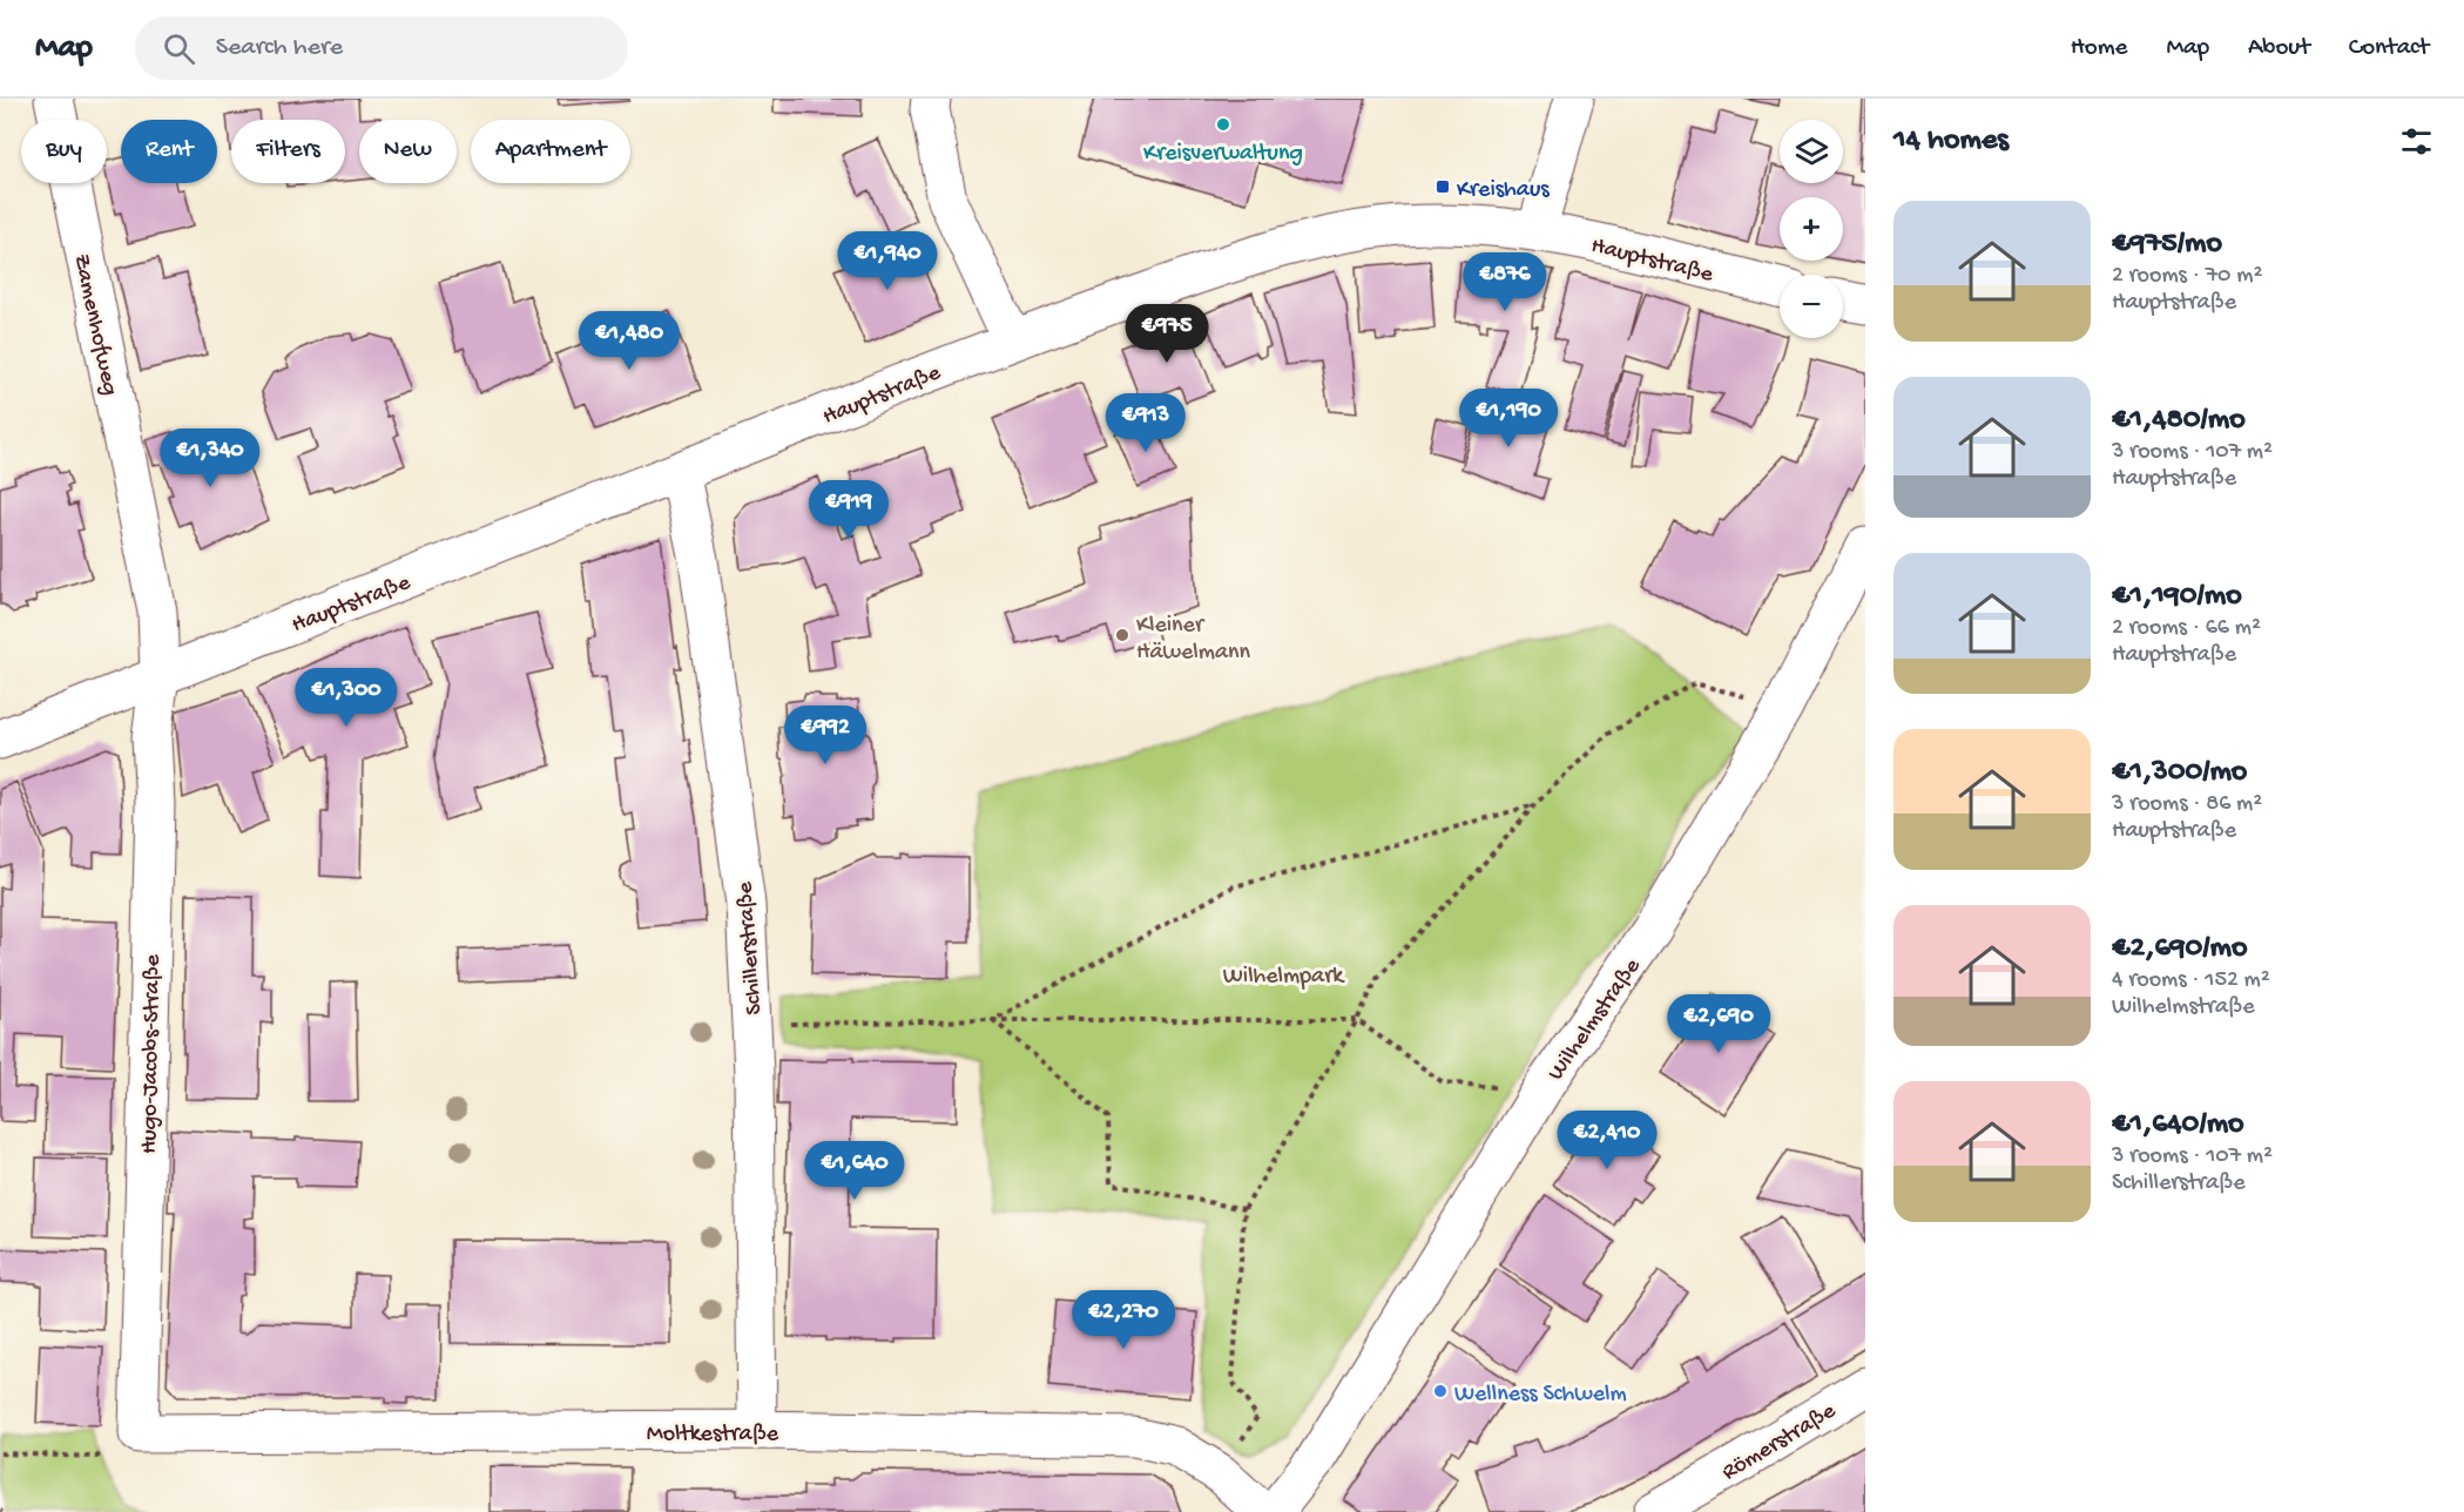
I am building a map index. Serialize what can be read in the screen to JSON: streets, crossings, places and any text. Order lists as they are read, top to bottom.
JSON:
{
  "streets": {
    "street": [
      "Hauptstraße",
      "Zamenhofweg",
      "Schillerstraße",
      "Wilhelmstraße",
      "Hugo-Jacobs-Straße",
      "Moltkestraße",
      "Römerstraße"
    ]
  },
  "crossings": [
    ["Hauptstraße", "Zamenhofweg"],
    ["Hauptstraße", "Schillerstraße"],
    ["Hauptstraße", "Hugo-Jacobs-Straße"],
    ["Zamenhofweg", "Hugo-Jacobs-Straße"],
    ["Schillerstraße", "Moltkestraße"],
    ["Hugo-Jacobs-Straße", "Moltkestraße"]
  ],
  "parks": ["Wilhelmpark"],
  "places": {
    "other": ["Kreisverwaltung", "Kleiner Häwelmann", "Wellness Schwelm"],
    "transit": ["Kreishaus"]
  },
  "page": {
    "header": "Map",
    "search": "Search here",
    "nav": [
      "Home",
      "Map",
      "About",
      "Contact"
    ],
    "heading": "14 homes",
    "map_buttons": ["+", "−"],
    "chip": [
      "Buy",
      "Rent",
      "Filters",
      "New",
      "Apartment"
    ],
    "list": [
      {
        "name": "€975/mo",
        "note": "2 rooms · 70 m² · Hauptstraße"
      },
      {
        "name": "€1,480/mo",
        "note": "3 rooms · 107 m² · Hauptstraße"
      },
      {
        "name": "€1,190/mo",
        "note": "2 rooms · 66 m² · Hauptstraße"
      },
      {
        "name": "€1,300/mo",
        "note": "3 rooms · 86 m² · Hauptstraße"
      },
      {
        "name": "€2,690/mo",
        "note": "4 rooms · 152 m² · Wilhelmstraße"
      },
      {
        "name": "€1,640/mo",
        "note": "3 rooms · 107 m² · Schillerstraße"
      }
    ],
    "price": [
      "€1,940",
      "€876",
      "€975",
      "€1,480",
      "€1,190",
      "€913",
      "€1,340",
      "€919",
      "€1,300",
      "€992",
      "€2,690",
      "€2,410",
      "€1,640",
      "€2,270"
    ]
  }
}
